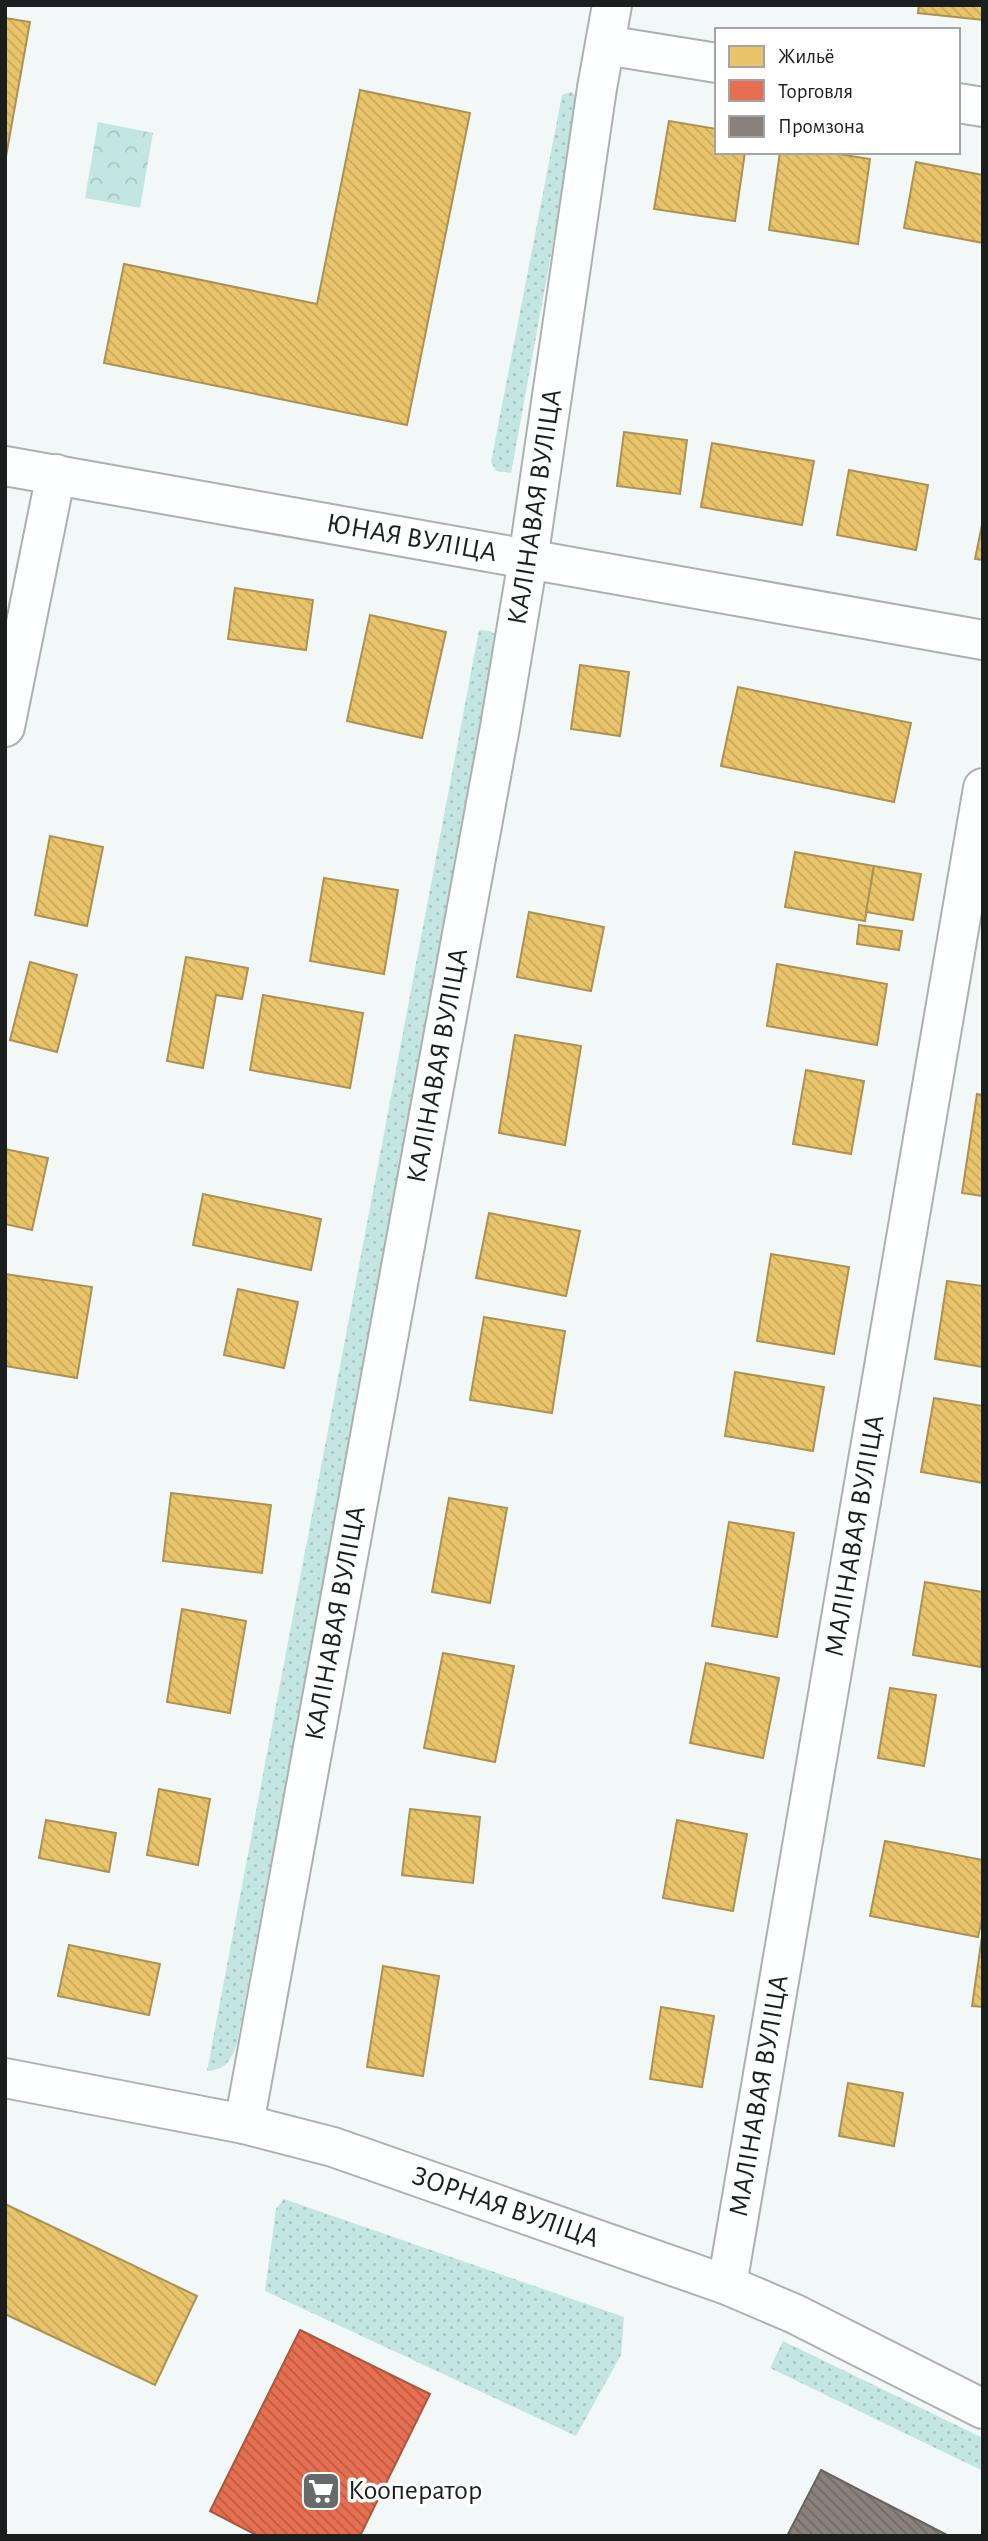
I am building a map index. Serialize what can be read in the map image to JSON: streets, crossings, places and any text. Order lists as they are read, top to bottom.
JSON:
{
  "streets": {
    "street": [
      "КАЛІНАВАЯ ВУЛІЦА",
      "ЮНАЯ ВУЛІЦА",
      "МАЛІНАВАЯ ВУЛІЦА",
      "ЗОРНАЯ ВУЛІЦА"
    ]
  },
  "crossings": [
    ["КАЛІНАВАЯ ВУЛІЦА", "ЮНАЯ ВУЛІЦА"],
    ["КАЛІНАВАЯ ВУЛІЦА", "ЗОРНАЯ ВУЛІЦА"],
    ["МАЛІНАВАЯ ВУЛІЦА", "ЗОРНАЯ ВУЛІЦА"]
  ],
  "places": {
    "supermarket": ["Кооператор"]
  },
  "legend": ["Жильё", "Торговля", "Промзона"]
}
